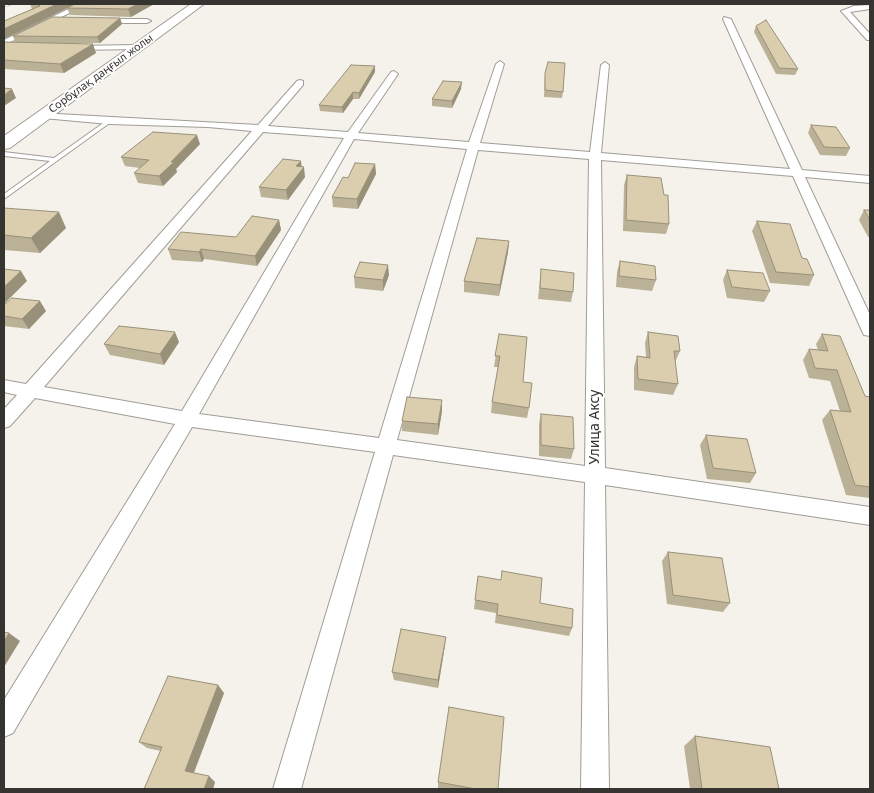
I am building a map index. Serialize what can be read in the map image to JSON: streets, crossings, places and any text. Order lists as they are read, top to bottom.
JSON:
{
  "streets": {
    "main road": ["Сорбұлақ даңғыл жолы"],
    "street": ["Улица Аксу"]
  }
}
